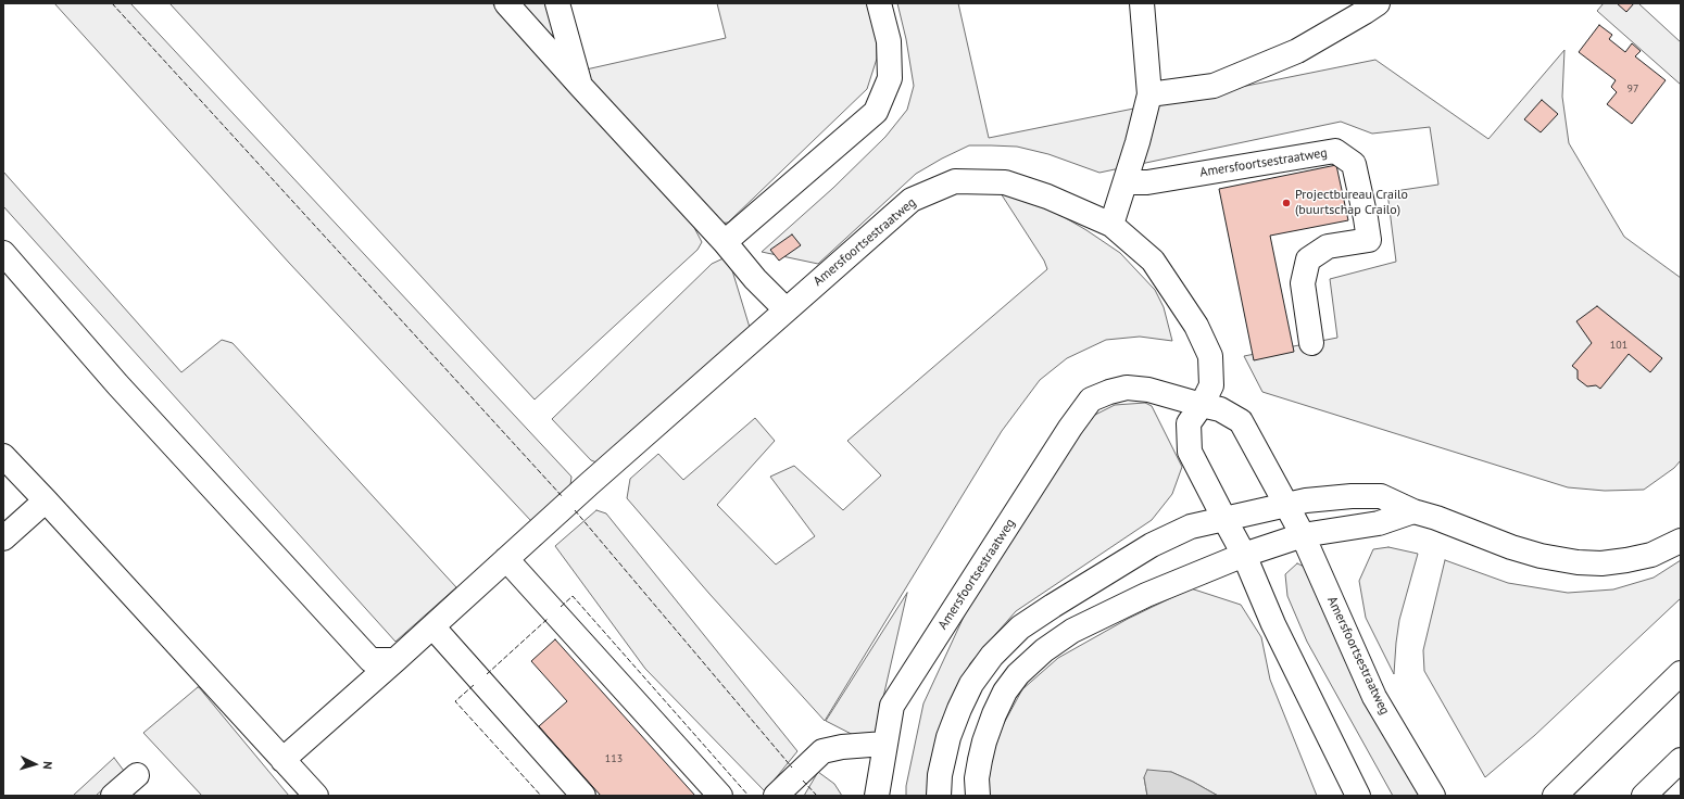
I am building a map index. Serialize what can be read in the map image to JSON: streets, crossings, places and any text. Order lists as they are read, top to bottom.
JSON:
{
  "streets": {
    "main road": ["Amersfoortsestraatweg"]
  },
  "places": ["Projectbureau Crailo (buurtschap Crailo)"],
  "house_numbers": ["97", "101", "113"],
  "north": "right"
}
